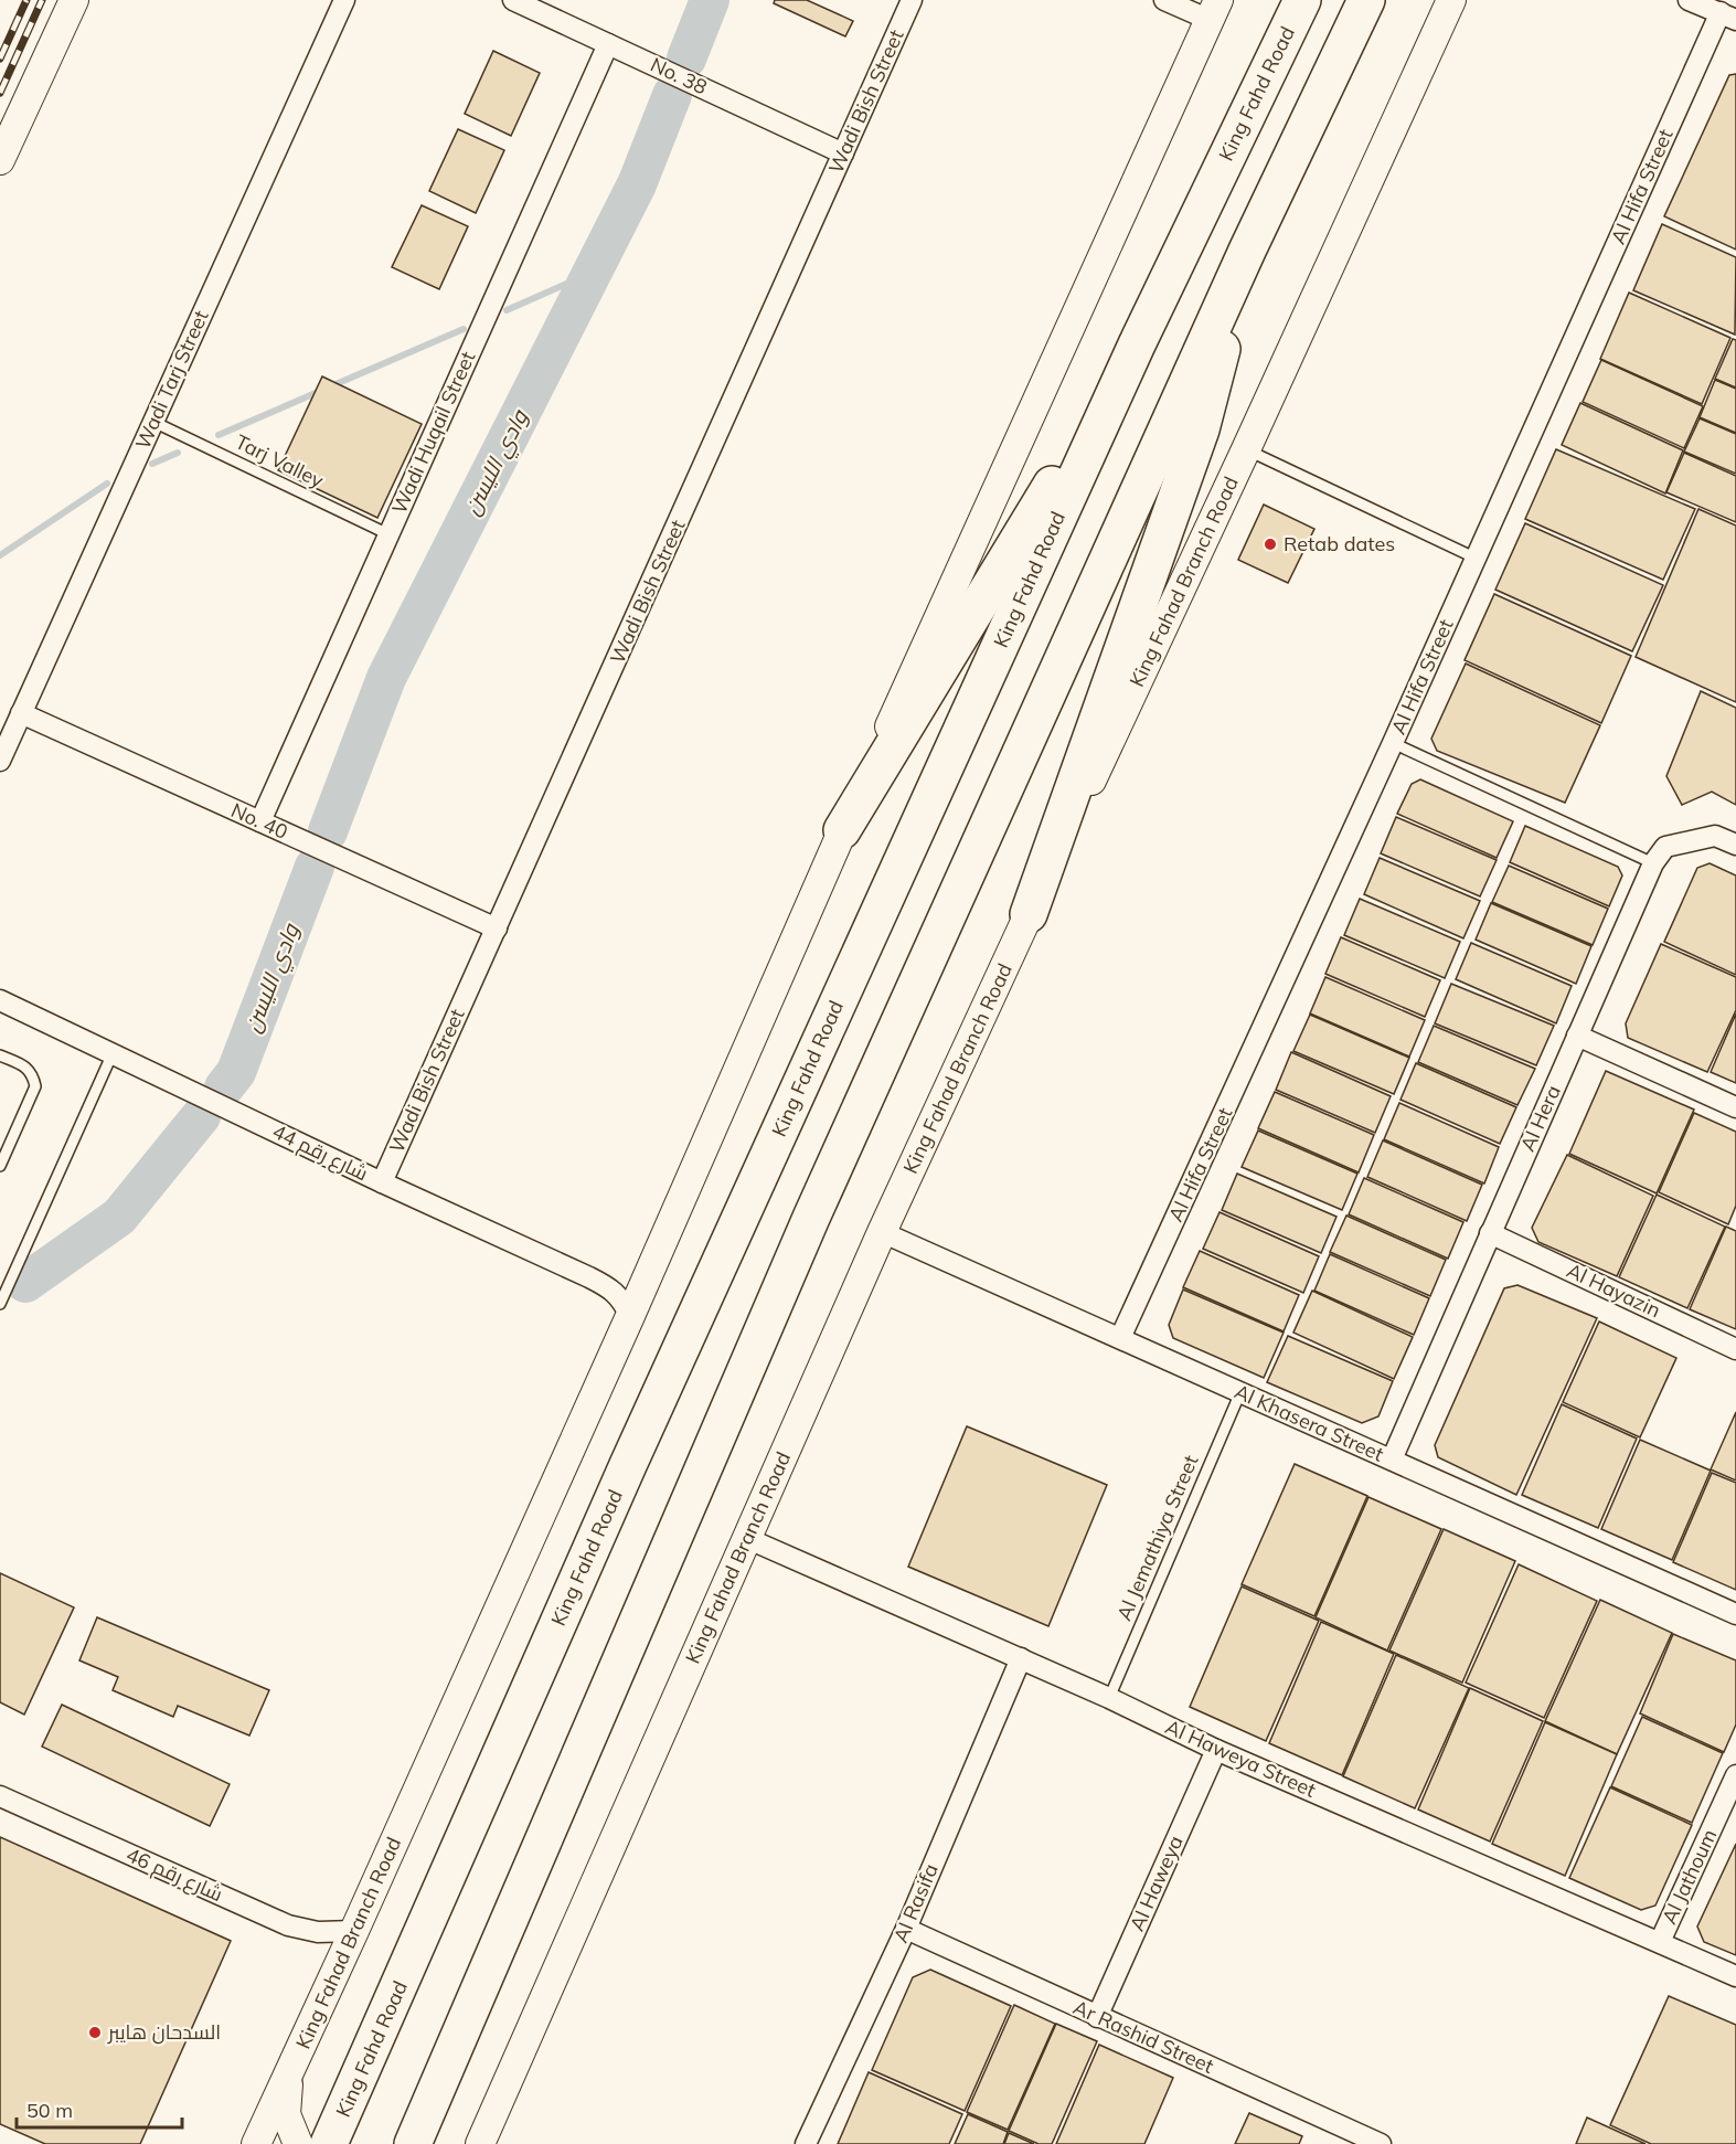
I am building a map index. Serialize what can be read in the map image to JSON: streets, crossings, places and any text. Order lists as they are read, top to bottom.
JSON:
{
  "streets": {
    "highway": ["King Fahd Road"],
    "main road": ["King Fahad Branch Road"],
    "street": [
      "No. 38",
      "Wadi Bish Street",
      "Al Hifa Street",
      "Wadi Tarj Street",
      "Wadi Huqail Street",
      "No. 40",
      "Al Hera",
      "شارع رقم 44",
      "Al Hayazin",
      "Al Khasera Street",
      "Al Haweya Street",
      "شارع رقم 46",
      "Al Jathoum",
      "Al Haweya",
      "Al Rasifa",
      "Ar Rashid Street"
    ],
    "lane": ["Tarj Valley", "Al Jemathiya Street"]
  },
  "crossings": [
    ["No. 38", "Wadi Bish Street"],
    ["No. 38", "Wadi Huqail Street"],
    ["Wadi Bish Street", "No. 40"],
    ["Wadi Bish Street", "شارع رقم 44"],
    ["Al Hifa Street", "Al Khasera Street"],
    ["Wadi Tarj Street", "Tarj Valley"],
    ["Wadi Tarj Street", "No. 40"],
    ["Wadi Huqail Street", "Tarj Valley"],
    ["Wadi Huqail Street", "No. 40"],
    ["King Fahad Branch Road", "شارع رقم 44"],
    ["King Fahad Branch Road", "Al Khasera Street"],
    ["King Fahad Branch Road", "Al Haweya Street"],
    ["King Fahad Branch Road", "شارع رقم 46"],
    ["Al Hera", "Al Hayazin"],
    ["Al Hera", "Al Khasera Street"],
    ["Al Khasera Street", "Al Jemathiya Street"],
    ["Al Jemathiya Street", "Al Haweya Street"],
    ["Al Haweya Street", "Al Jathoum"],
    ["Al Haweya Street", "Al Haweya"],
    ["Al Haweya Street", "Al Rasifa"],
    ["Al Haweya", "Ar Rashid Street"],
    ["Al Rasifa", "Ar Rashid Street"]
  ],
  "water": ["وادي الليسن"],
  "places": ["Retab dates", "السدحان هايبر"],
  "scale_bar": "50 m"
}
